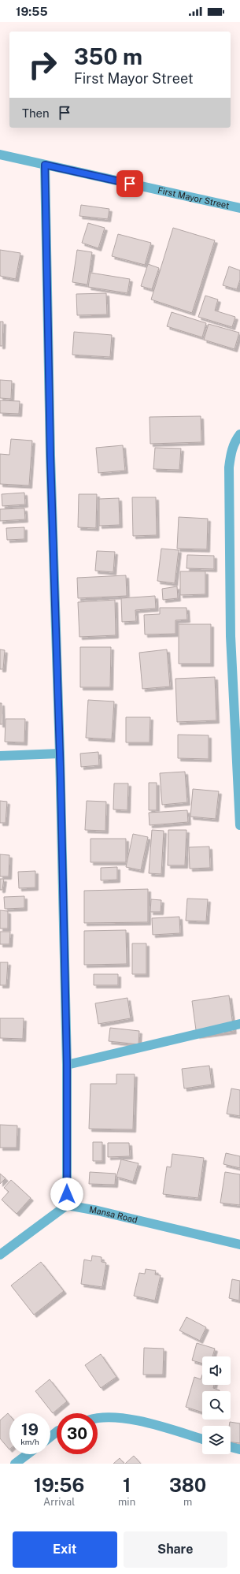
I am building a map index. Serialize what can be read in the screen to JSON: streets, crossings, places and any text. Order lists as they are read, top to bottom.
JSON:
{
  "streets": {
    "street": ["First Mayor Street", "Mansa Road"]
  },
  "page": {
    "status": "19:55",
    "turn": ["350 m", "First Mayor Street"],
    "then": "Then",
    "speed": "19 km/h",
    "limit": "30",
    "eta": [
      "19:56",
      "Arrival",
      "1",
      "min",
      "380",
      "m"
    ],
    "buttons": ["Exit", "Share"]
  }
}
